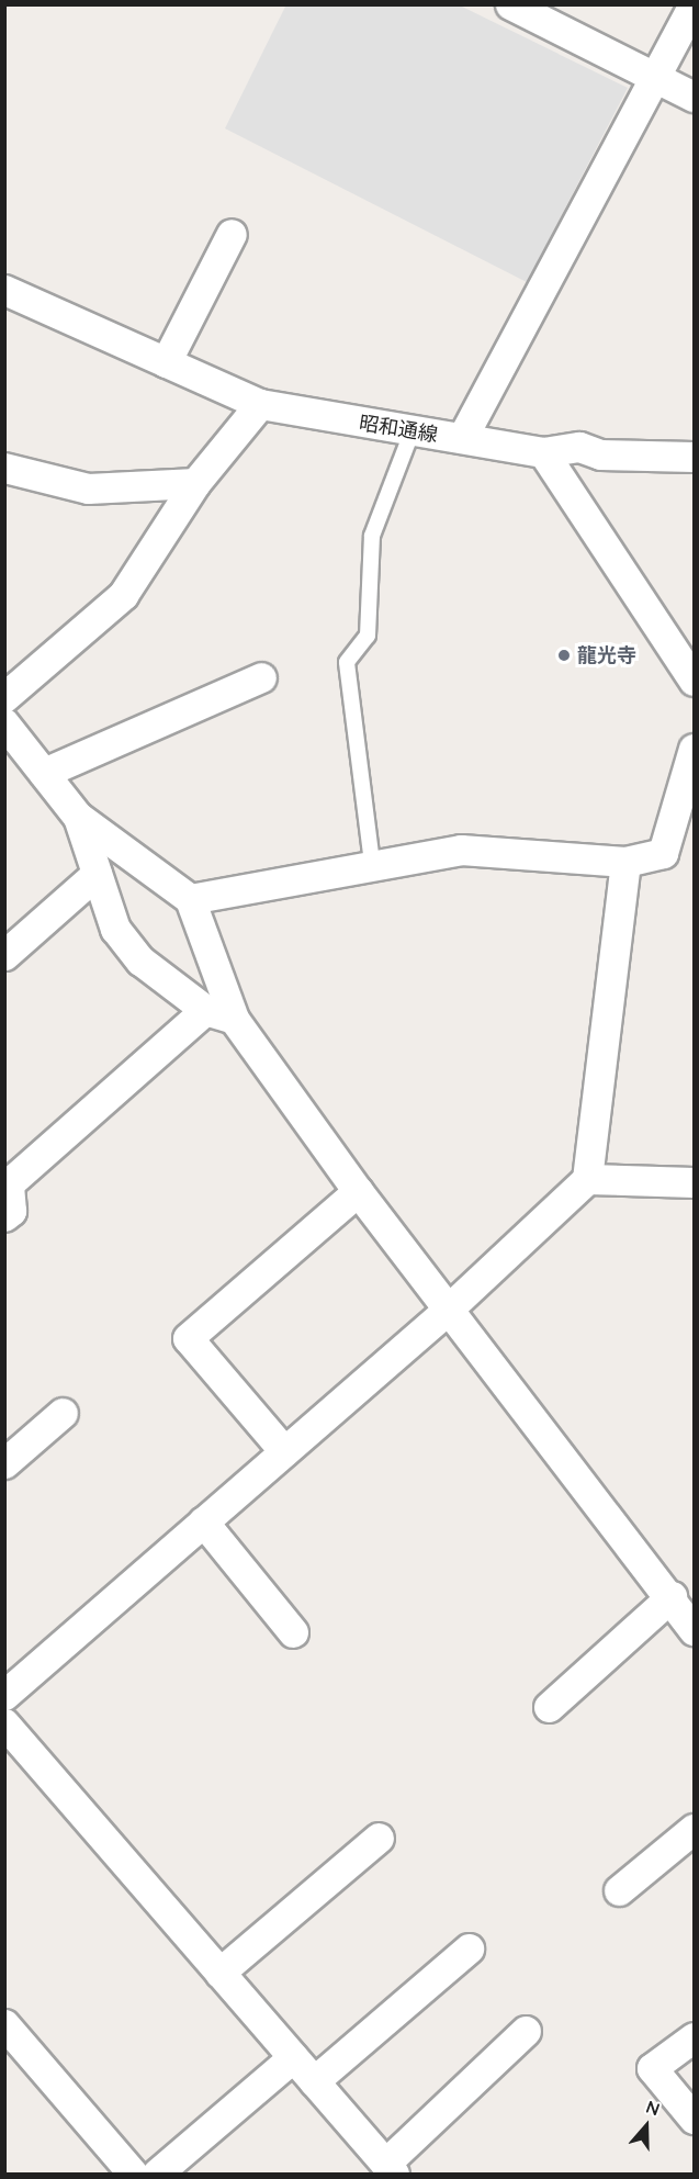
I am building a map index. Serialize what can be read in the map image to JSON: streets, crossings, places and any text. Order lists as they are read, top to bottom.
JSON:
{
  "streets": {
    "street": ["昭和通線"]
  },
  "places": ["龍光寺"],
  "north": "top"
}
